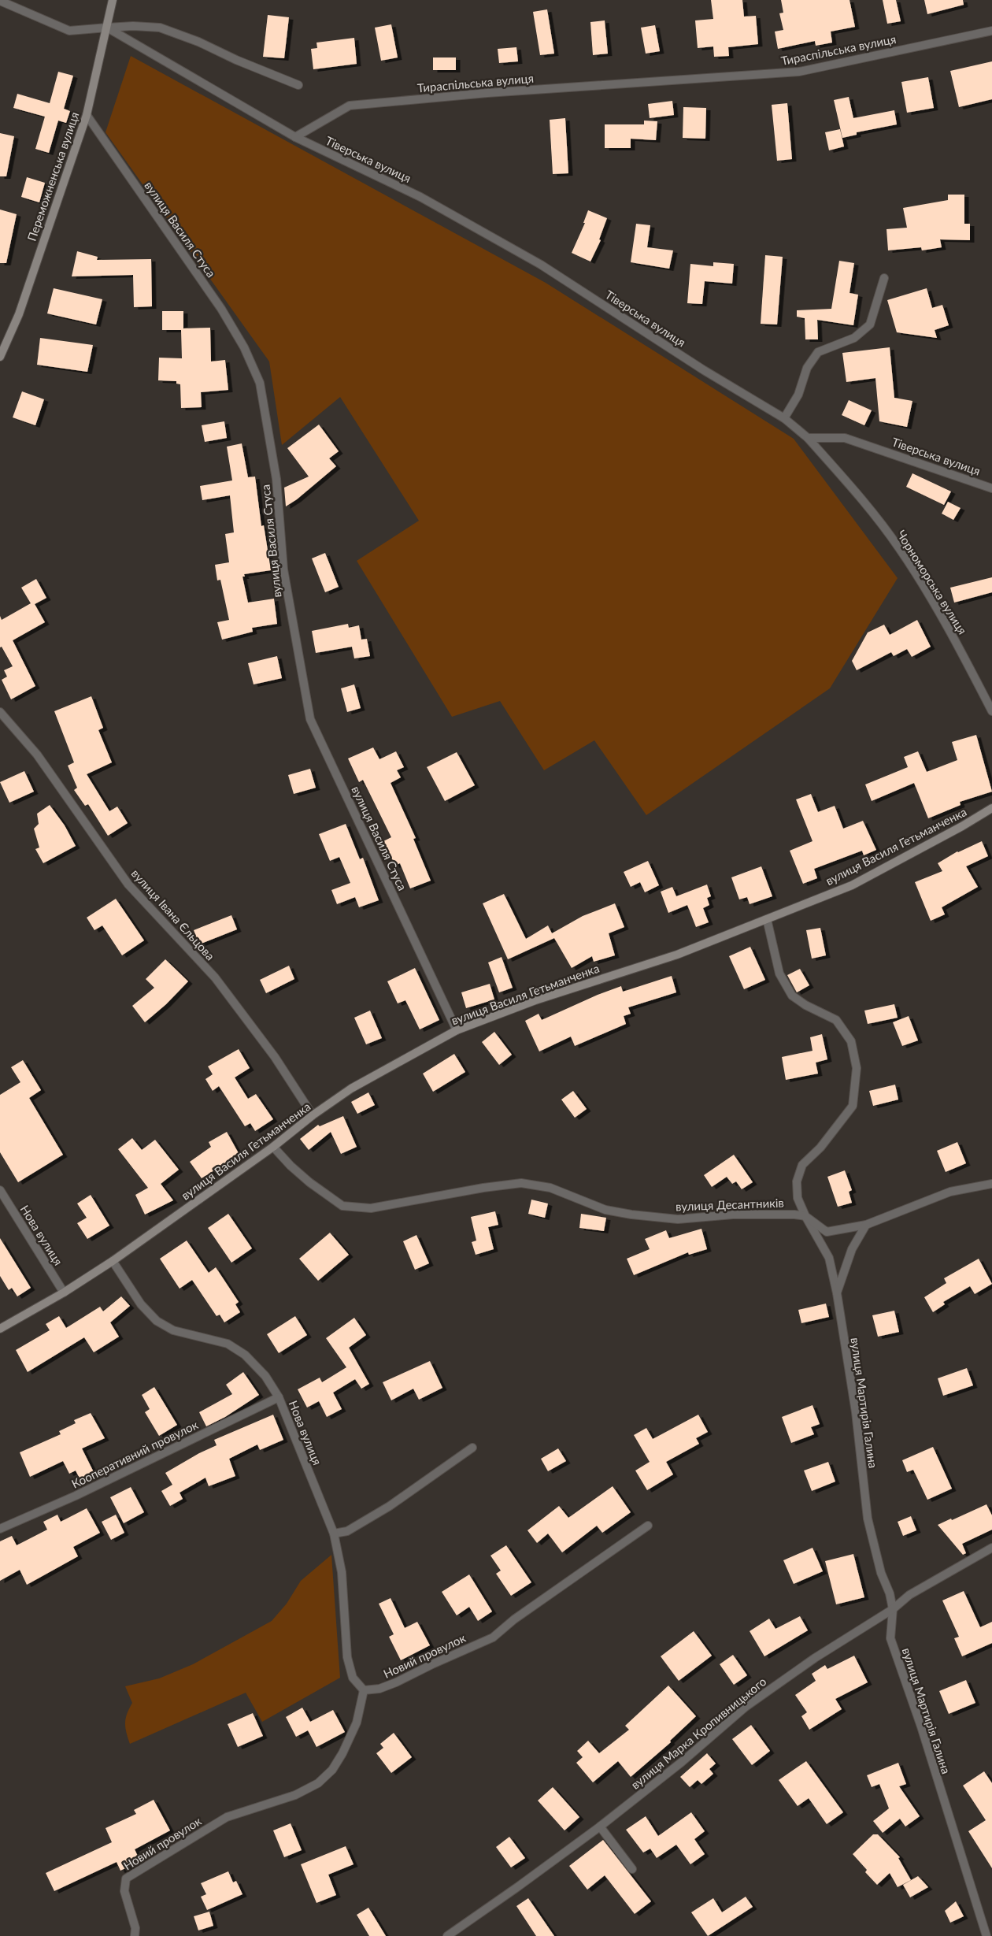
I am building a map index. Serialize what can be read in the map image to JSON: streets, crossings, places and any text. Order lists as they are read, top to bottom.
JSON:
{
  "streets": {
    "street": [
      "Тираспільська вулиця",
      "Тіверська вулиця",
      "Переможненська вулиця",
      "вулиця Василя Стуса",
      "Чорноморська вулиця",
      "вулиця Василя Гетьманченка",
      "вулиця Івана Єльцова",
      "вулиця Десантників",
      "Нова вулиця",
      "вулиця Мартирія Галина",
      "Кооперативний провулок",
      "Новий провулок",
      "вулиця Марка Кропивницького"
    ]
  },
  "crossings": [
    ["Тираспільська вулиця", "Тіверська вулиця"],
    ["Тіверська вулиця", "Чорноморська вулиця"],
    ["Переможненська вулиця", "вулиця Василя Стуса"],
    ["вулиця Василя Стуса", "вулиця Василя Гетьманченка"],
    ["вулиця Василя Гетьманченка", "вулиця Івана Єльцова"],
    ["вулиця Василя Гетьманченка", "вулиця Десантників"],
    ["вулиця Василя Гетьманченка", "Нова вулиця"],
    ["вулиця Василя Гетьманченка", "вулиця Мартирія Галина"],
    ["вулиця Десантників", "вулиця Мартирія Галина"],
    ["Нова вулиця", "Кооперативний провулок"],
    ["Нова вулиця", "Новий провулок"],
    ["вулиця Мартирія Галина", "вулиця Марка Кропивницького"]
  ]
}
